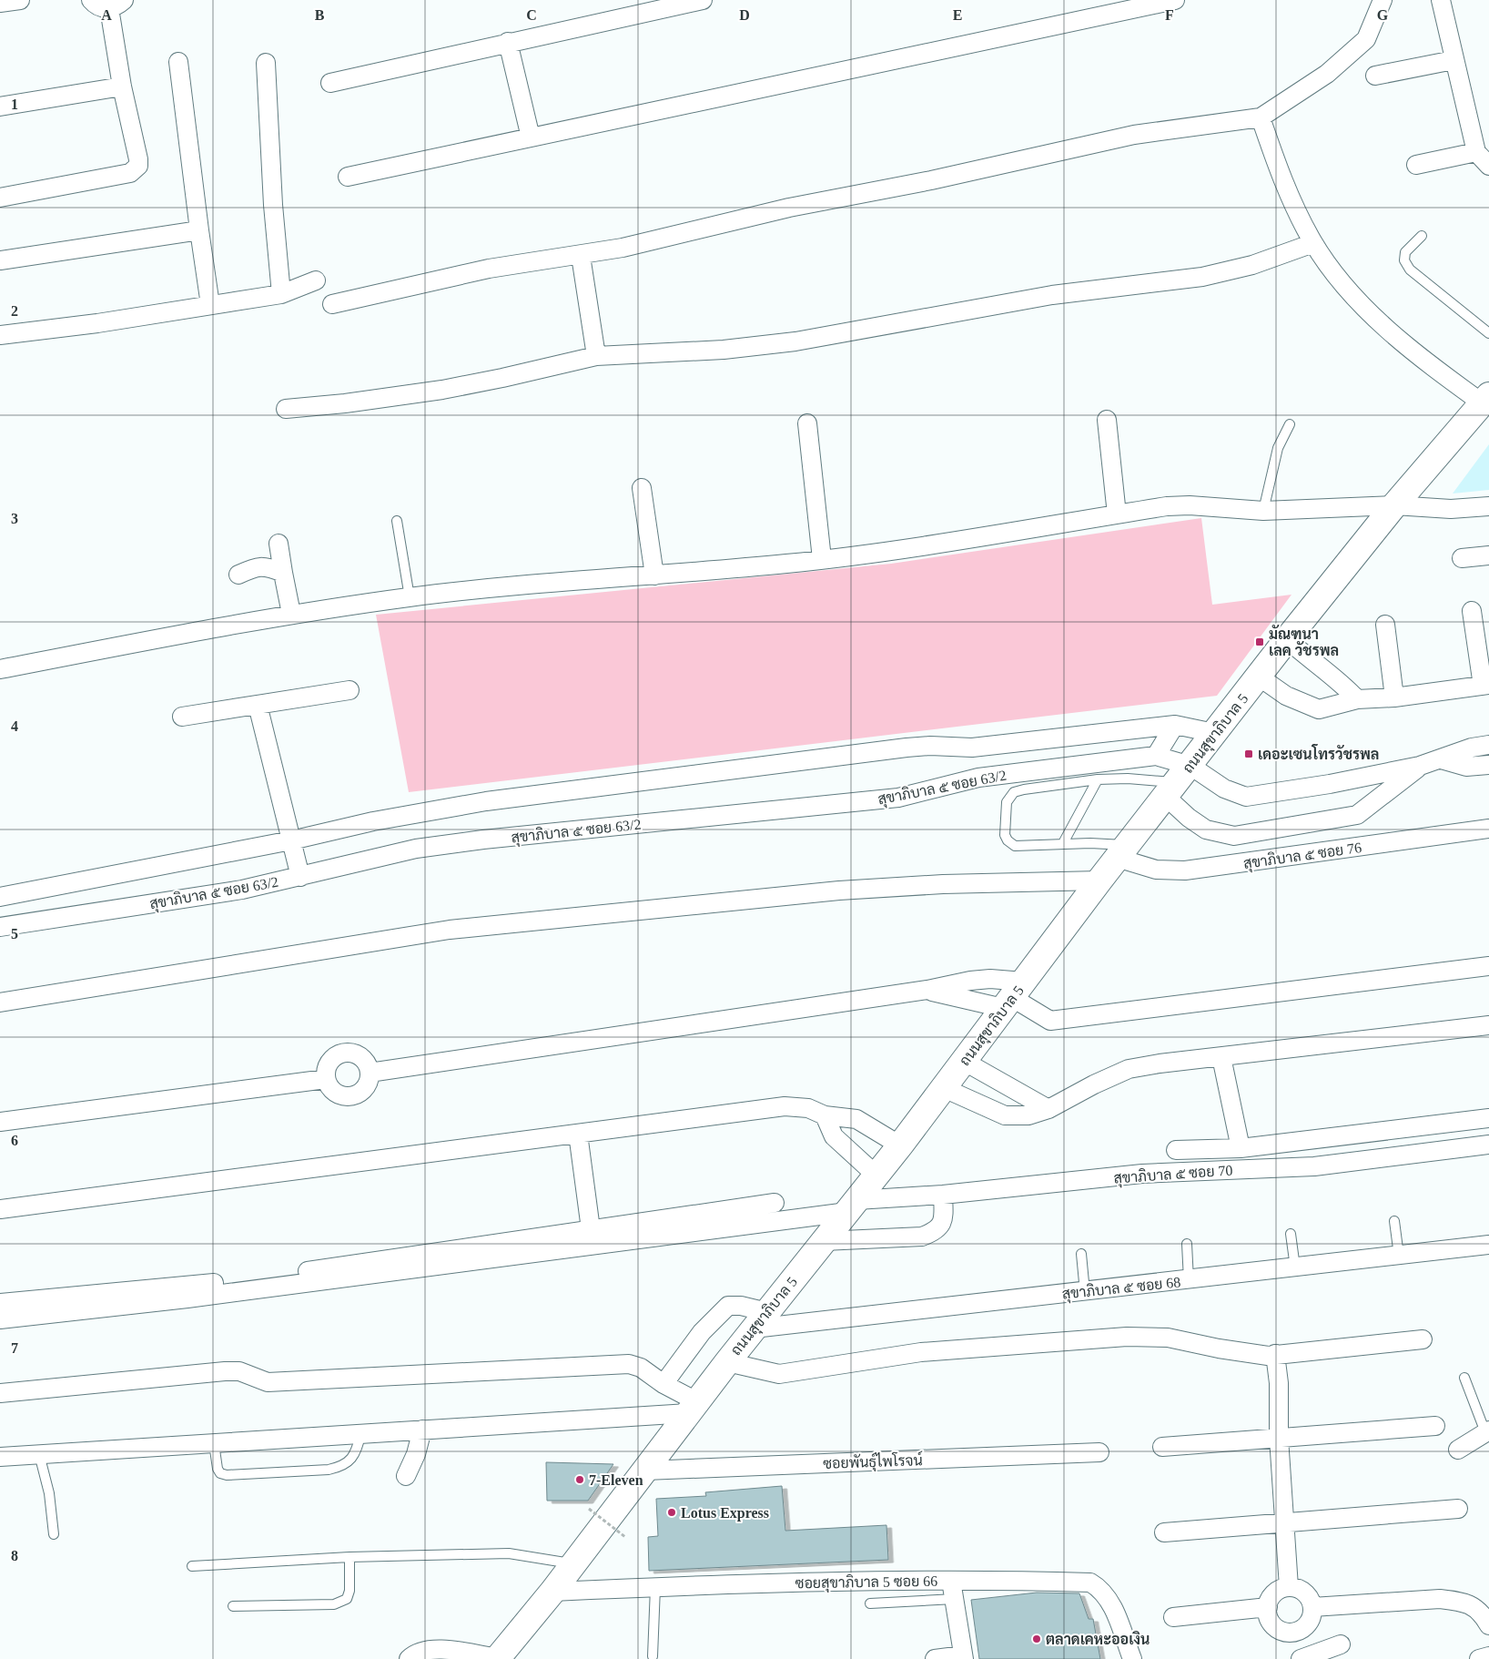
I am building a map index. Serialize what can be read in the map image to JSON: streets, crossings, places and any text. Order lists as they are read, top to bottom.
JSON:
{
  "streets": {
    "main road": ["ถนนสุขาภิบาล 5"],
    "street": [
      "สุขาภิบาล ๕ ซอย 63/2",
      "สุขาภิบาล ๕ ซอย 76",
      "สุขาภิบาล ๕ ซอย 70",
      "สุขาภิบาล ๕ ซอย 68",
      "ซอยพันธ์ุไพโรจน์",
      "ซอยสุขาภิบาล 5 ซอย 66"
    ]
  },
  "crossings": [
    ["ถนนสุขาภิบาล 5", "สุขาภิบาล ๕ ซอย 76"],
    ["ถนนสุขาภิบาล 5", "สุขาภิบาล ๕ ซอย 70"],
    ["ถนนสุขาภิบาล 5", "สุขาภิบาล ๕ ซอย 68"],
    ["ถนนสุขาภิบาล 5", "ซอยพันธ์ุไพโรจน์"],
    ["ถนนสุขาภิบาล 5", "ซอยสุขาภิบาล 5 ซอย 66"]
  ],
  "places": {
    "transit": ["มัณฑนา เลค วัชรพล", "เดอะเซนโทรวัชรพล"],
    "other": ["7-Eleven", "Lotus Express", "ตลาดเคหะออเงิน"]
  },
  "grid": {
    "columns": [
      "A",
      "B",
      "C",
      "D",
      "E",
      "F",
      "G"
    ],
    "rows": [
      "1",
      "2",
      "3",
      "4",
      "5",
      "6",
      "7",
      "8"
    ]
  }
}
